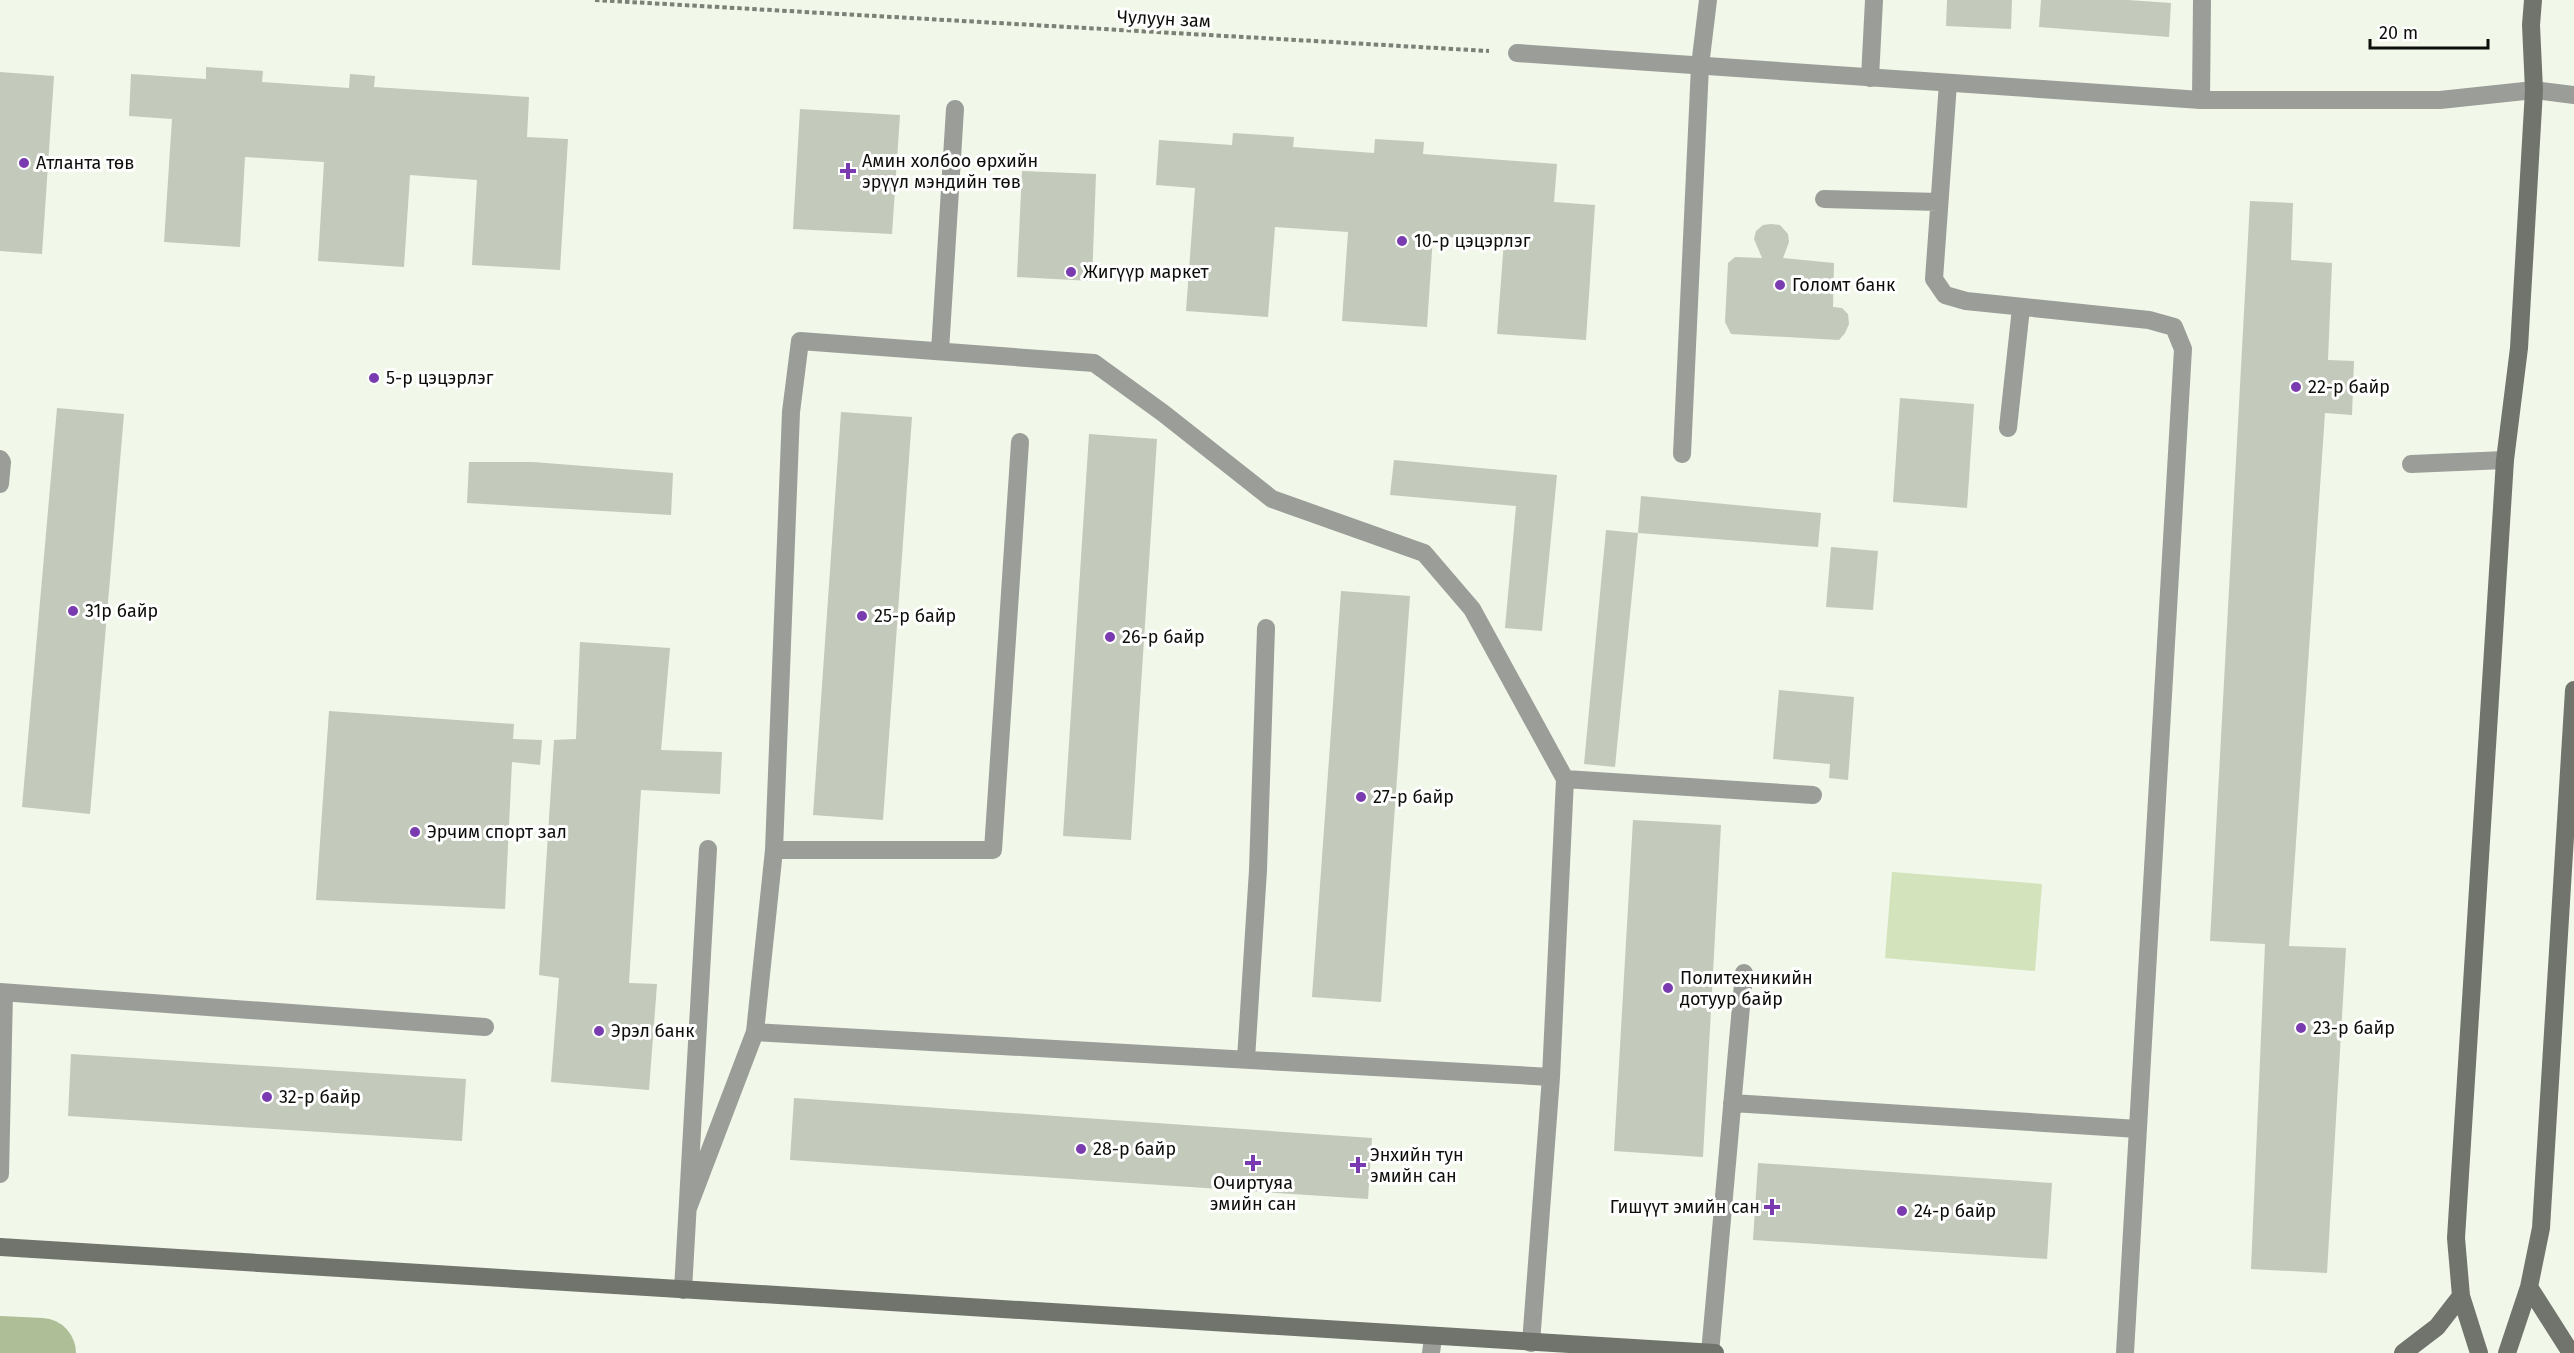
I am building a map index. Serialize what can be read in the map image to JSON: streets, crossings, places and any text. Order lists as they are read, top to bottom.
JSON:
{
  "streets": {
    "path": ["Чулуун зам"]
  },
  "places": {
    "other": [
      "Атланта төв",
      "10-р цэцэрлэг",
      "Жигүүр маркет",
      "Голомт банк",
      "5-р цэцэрлэг",
      "22-р байр",
      "31р байр",
      "25-р байр",
      "26-р байр",
      "27-р байр",
      "Эрчим спорт зал",
      "Политехникийн дотуур байр",
      "23-р байр",
      "Эрэл банк",
      "32-р байр",
      "28-р байр",
      "24-р байр"
    ],
    "health": [
      "Амин холбоо өрхийн эрүүл мэндийн төв",
      "Очиртуяа эмийн сан",
      "Энхийн тун эмийн сан",
      "Гишүүт эмийн сан"
    ]
  },
  "scale_bar": "20 m"
}
